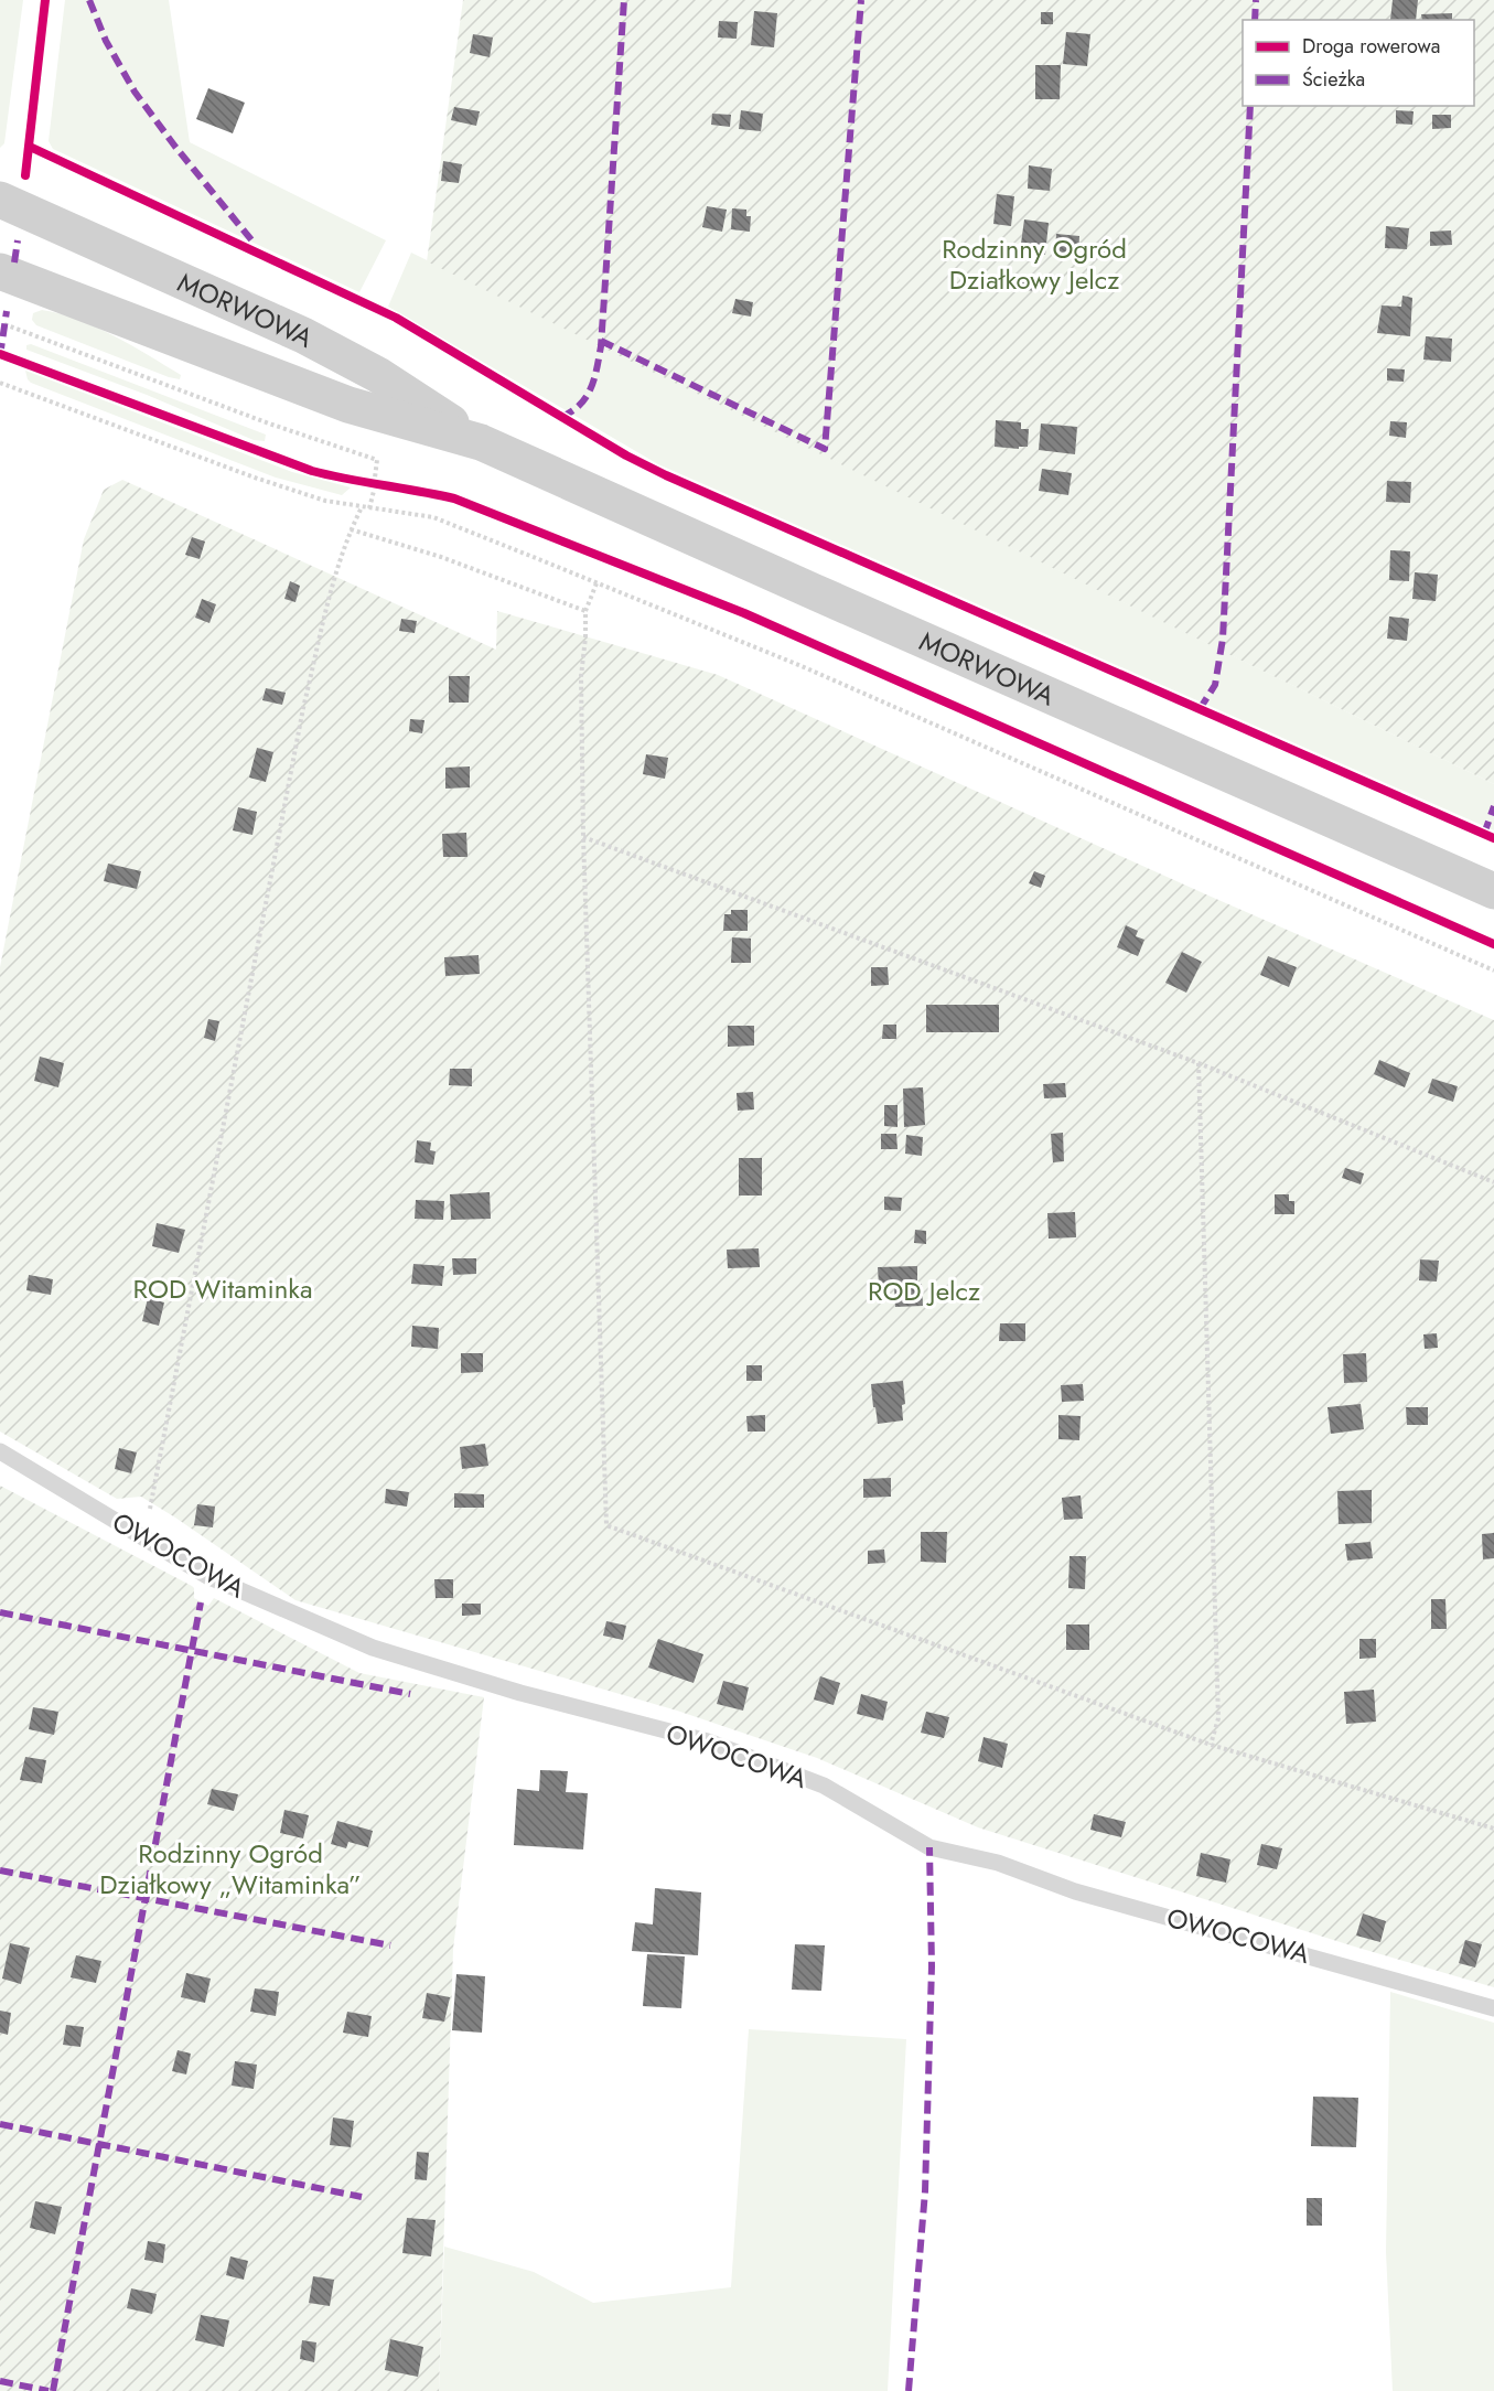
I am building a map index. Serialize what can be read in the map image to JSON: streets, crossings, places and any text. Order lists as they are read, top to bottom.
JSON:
{
  "streets": {
    "street": ["MORWOWA"],
    "lane": ["OWOCOWA"]
  },
  "parks": [
    "Rodzinny Ogród Działkowy Jelcz",
    "ROD Witaminka",
    "ROD Jelcz",
    "Rodzinny Ogród Działkowy „Witaminka”"
  ],
  "legend": ["Droga rowerowa", "Ścieżka"]
}
